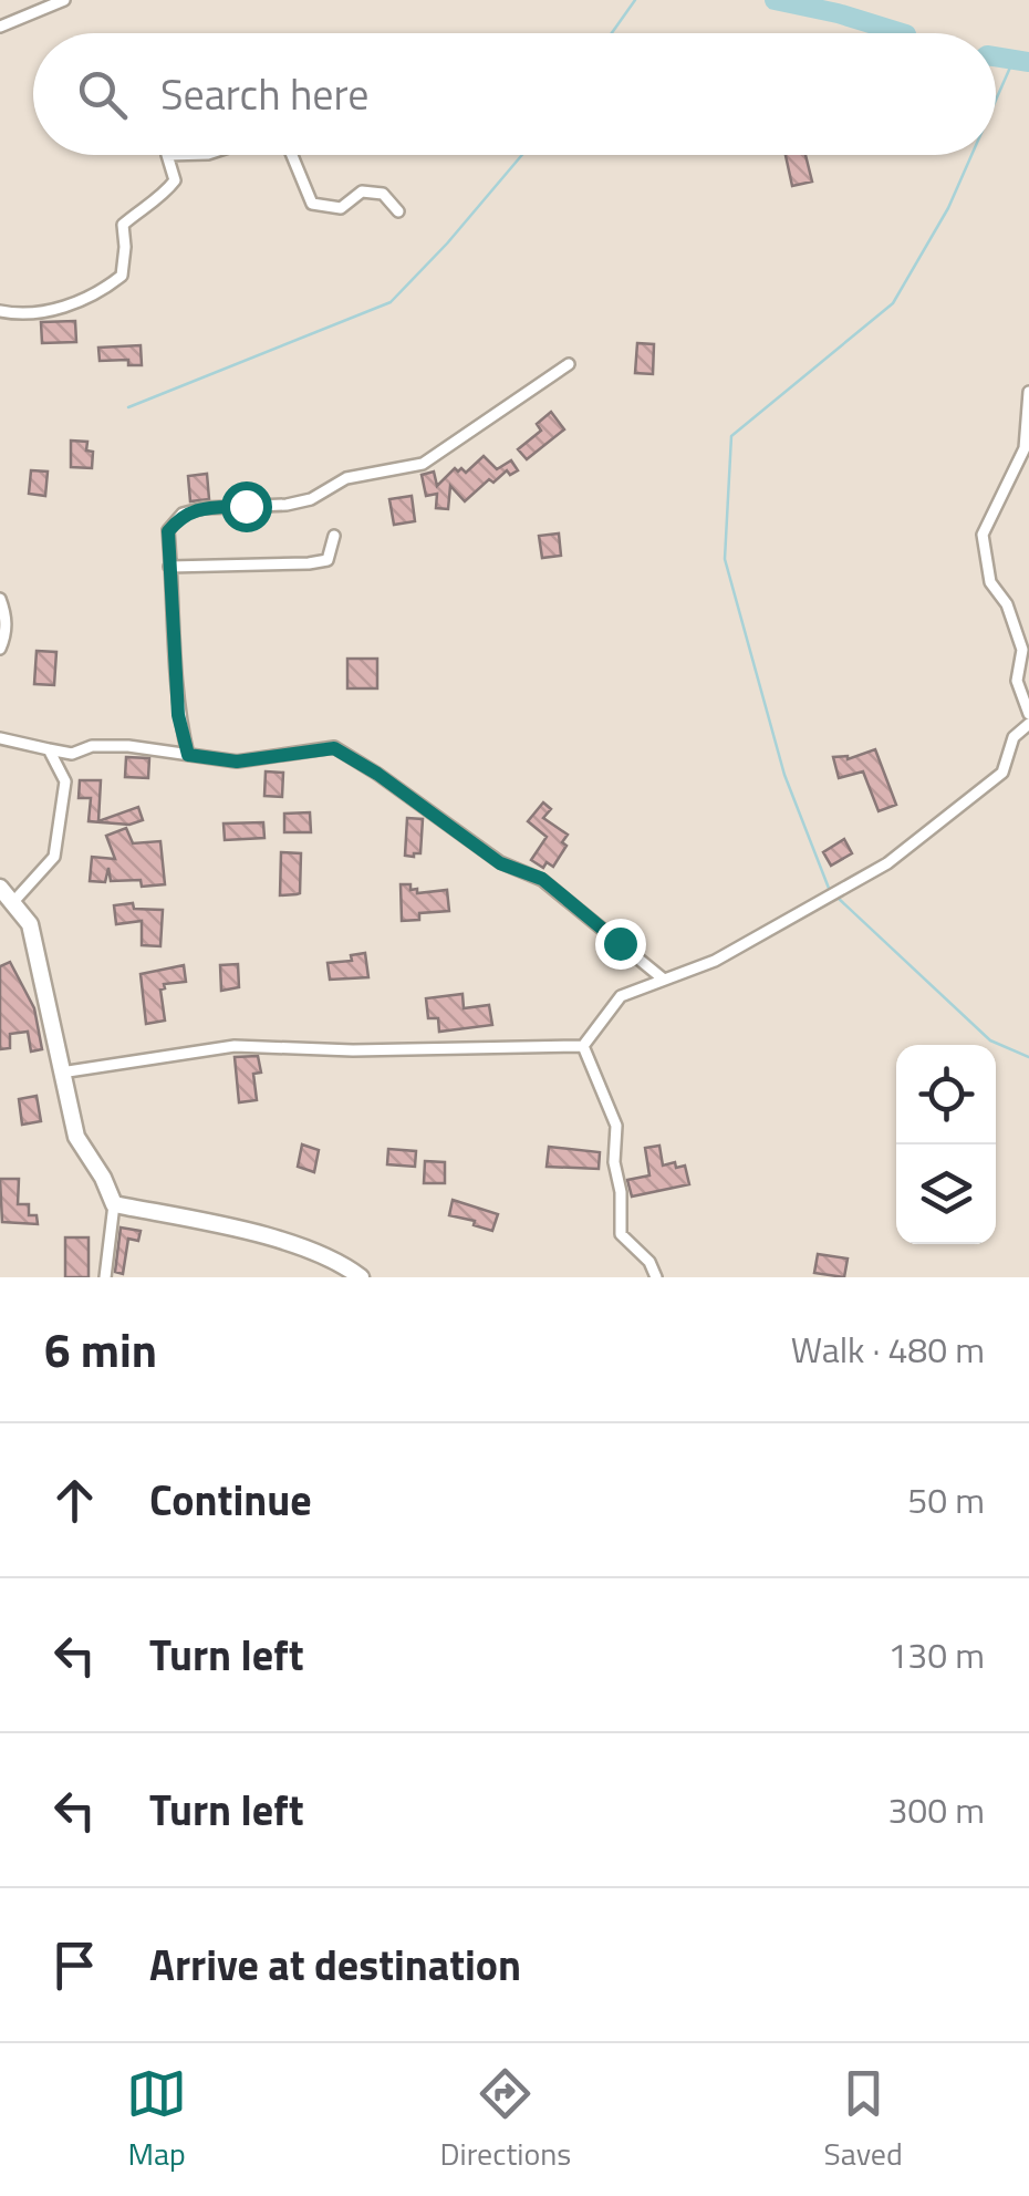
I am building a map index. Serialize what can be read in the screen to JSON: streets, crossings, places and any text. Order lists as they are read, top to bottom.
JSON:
{
  "page": {
    "search": "Search here",
    "heading": ["6 min", "Walk · 480 m"],
    "list": [
      ["Continue", "50 m"],
      ["Turn left", "130 m"],
      ["Turn left", "300 m"],
      "Arrive at destination"
    ],
    "nav": ["Map", "Directions", "Saved"]
  }
}
